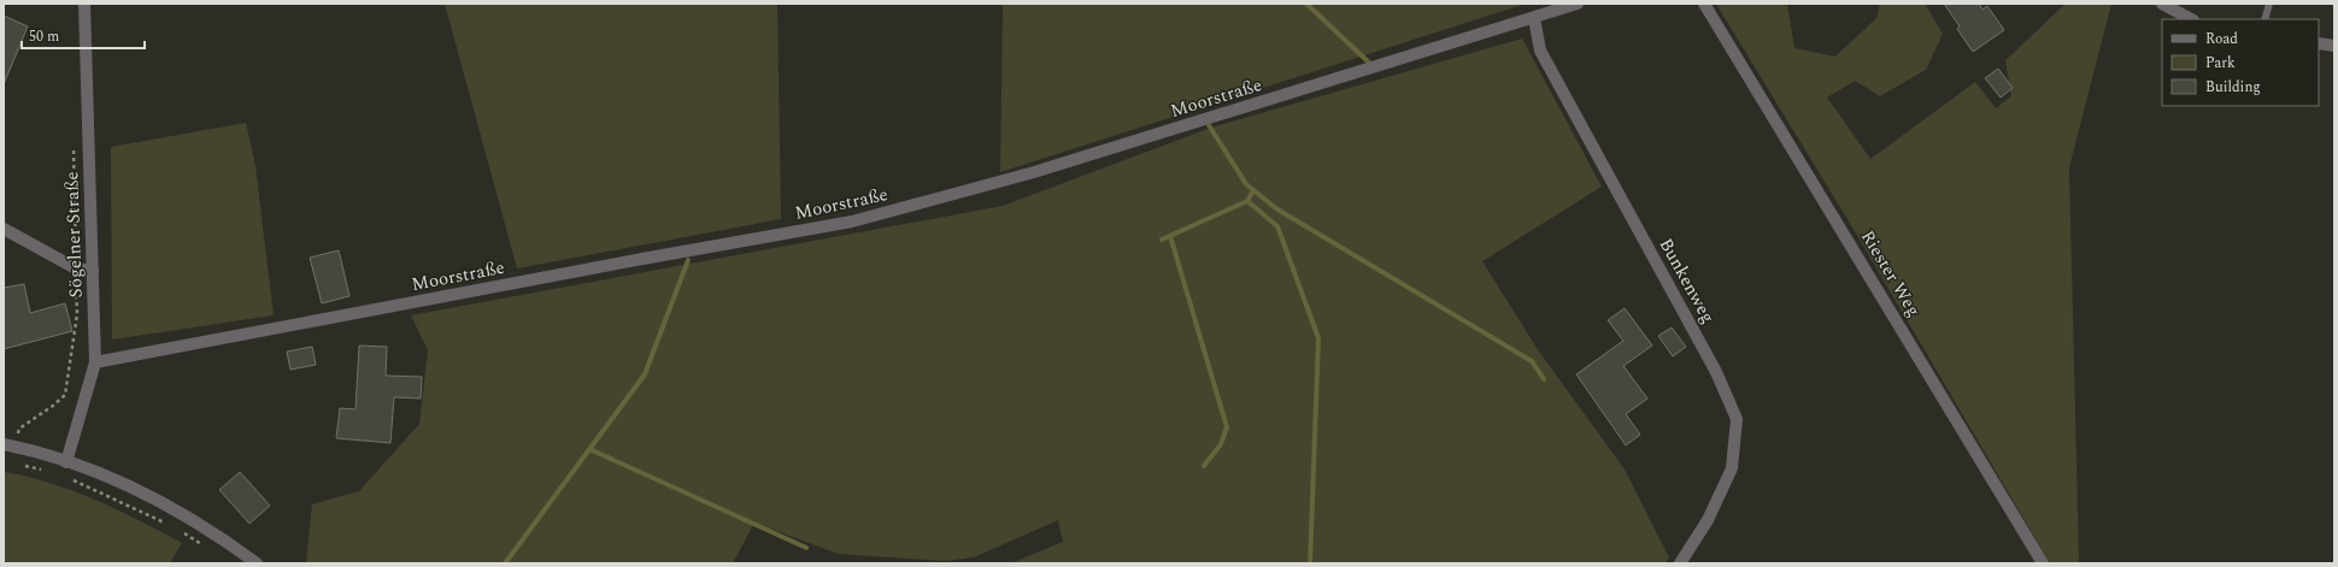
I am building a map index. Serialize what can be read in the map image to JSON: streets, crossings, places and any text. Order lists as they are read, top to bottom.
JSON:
{
  "streets": {
    "street": [
      "Moorstraße",
      "Sögelner Straße",
      "Riester Weg",
      "Bunkenweg"
    ]
  },
  "crossings": [
    ["Moorstraße", "Sögelner Straße"],
    ["Moorstraße", "Bunkenweg"]
  ],
  "legend": ["Road", "Park", "Building"],
  "scale_bar": "50 m"
}
